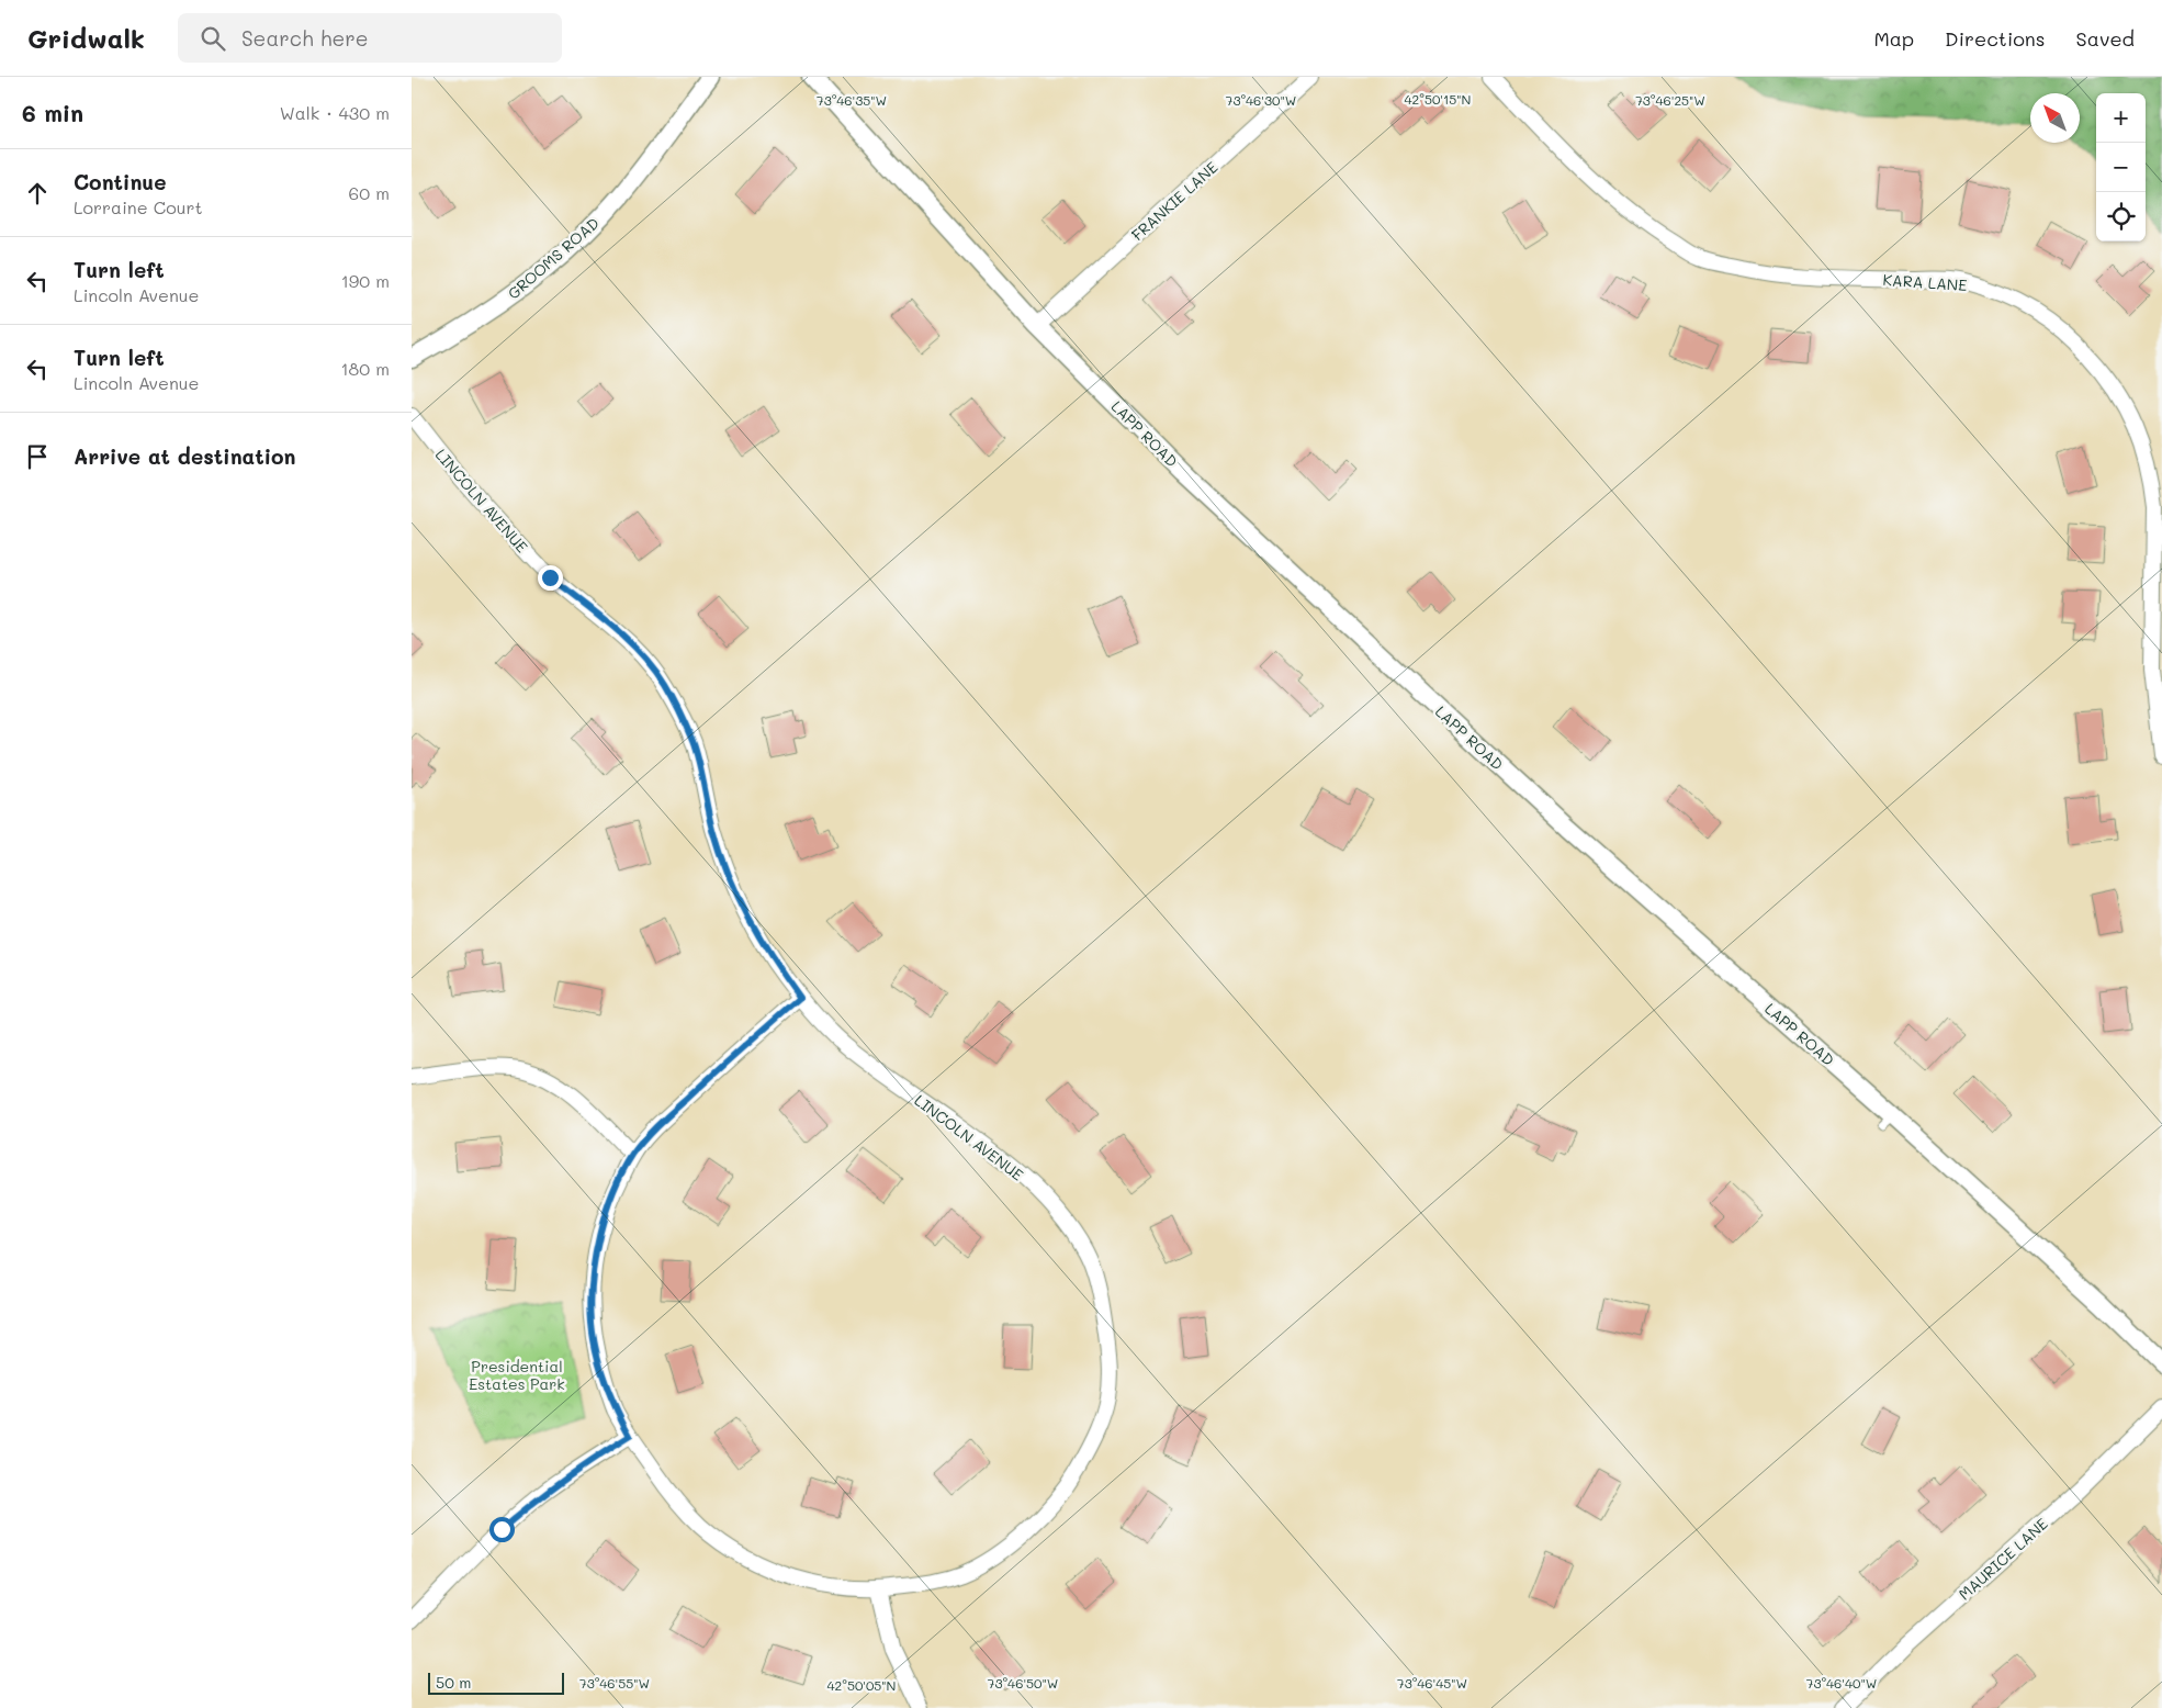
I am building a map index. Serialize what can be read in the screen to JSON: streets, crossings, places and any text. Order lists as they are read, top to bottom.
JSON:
{
  "streets": {
    "street": [
      "FRANKIE LANE",
      "GROOMS ROAD",
      "KARA LANE",
      "LAPP ROAD",
      "LINCOLN AVENUE",
      "MAURICE LANE"
    ]
  },
  "crossings": [
    ["FRANKIE LANE", "LAPP ROAD"]
  ],
  "parks": ["Presidential Estates Park"],
  "scale_bar": "50 m",
  "north": "top left",
  "page": {
    "header": "Gridwalk",
    "search": "Search here",
    "nav": ["Map", "Directions", "Saved"],
    "heading": ["6 min", "Walk · 430 m"],
    "map_buttons": ["+", "−"],
    "list": [
      ["Continue", "Lorraine Court", "60 m"],
      ["Turn left", "Lincoln Avenue", "190 m"],
      ["Turn left", "Lincoln Avenue", "180 m"],
      "Arrive at destination"
    ],
    "scale": "50 m"
  },
  "coordinates": [
    "42°50'15\"N",
    "73°46'35\"W",
    "73°46'30\"W",
    "73°46'25\"W",
    "73°46'55\"W",
    "73°46'50\"W",
    "73°46'45\"W",
    "73°46'40\"W",
    "42°50'05\"N"
  ]
}
